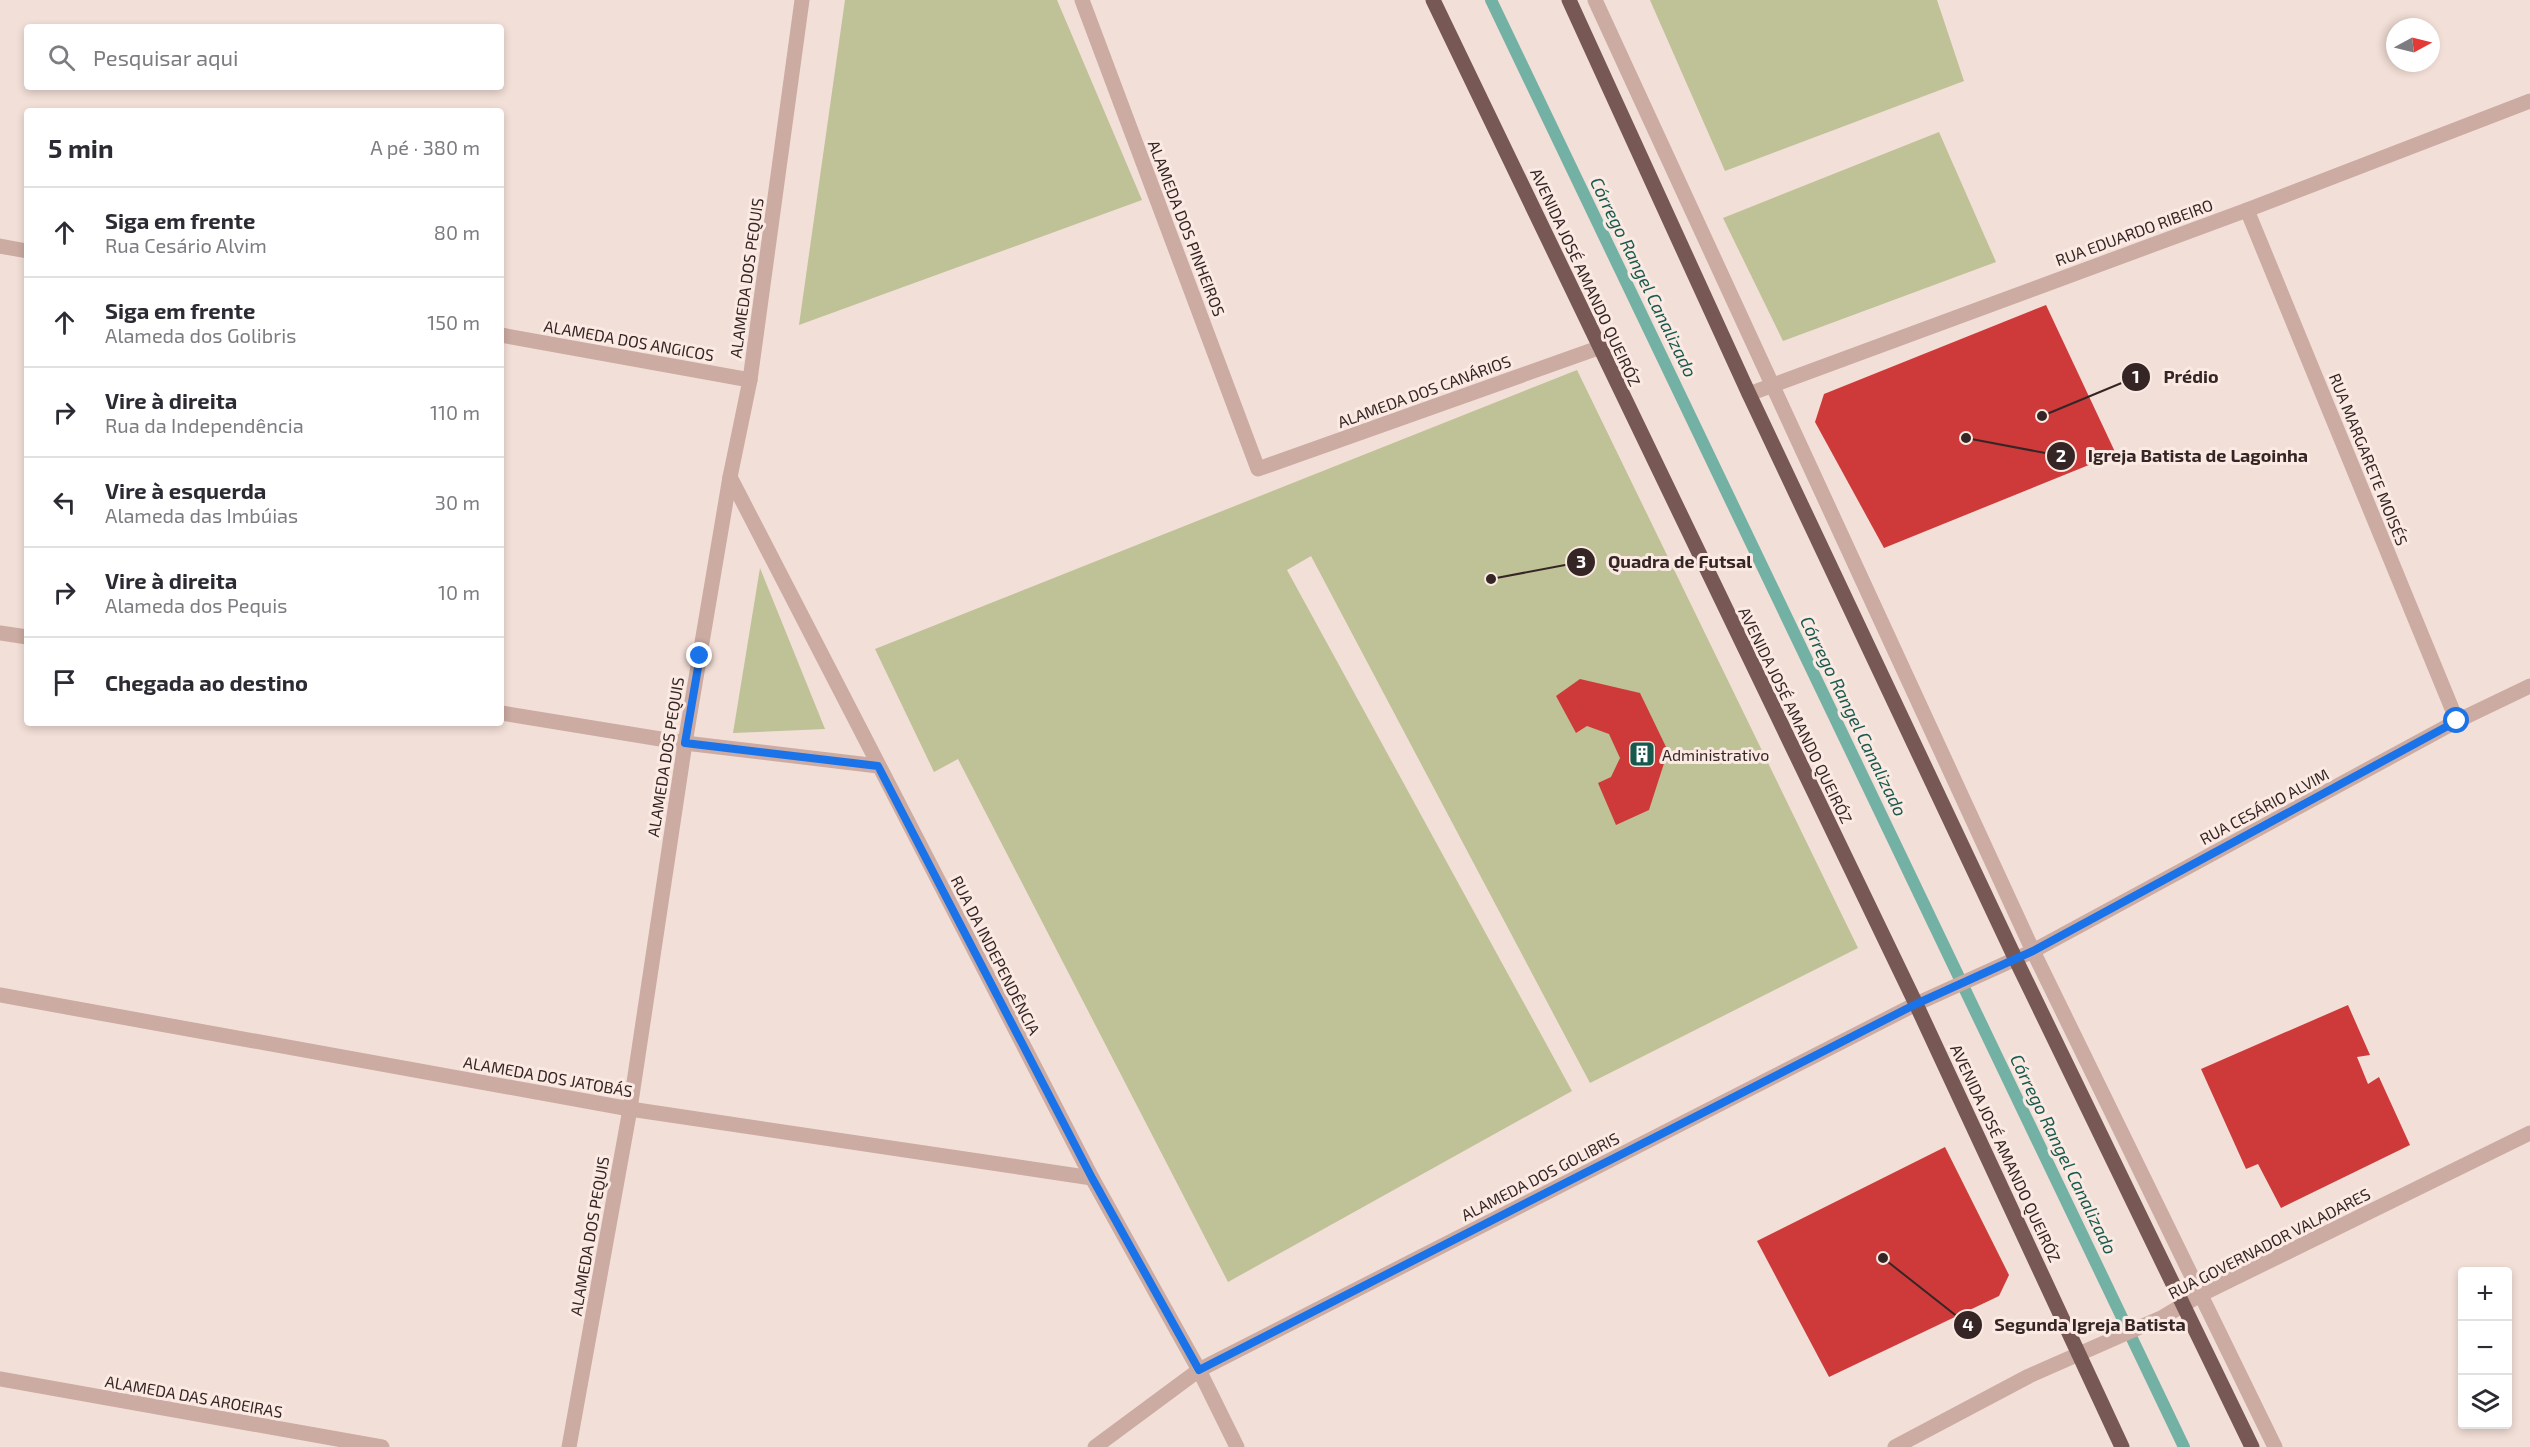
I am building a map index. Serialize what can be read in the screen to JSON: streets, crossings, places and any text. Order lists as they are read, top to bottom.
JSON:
{
  "streets": {
    "main road": ["AVENIDA JOSÉ AMANDO QUEIRÓZ"],
    "street": [
      "ALAMEDA DOS PINHEIROS",
      "RUA EDUARDO RIBEIRO",
      "ALAMEDA DOS PEQUIS",
      "ALAMEDA DOS ANGICOS",
      "ALAMEDA DOS CANÁRIOS",
      "RUA MARGARETE MOISÉS",
      "RUA CESÁRIO ALVIM",
      "RUA DA INDEPENDÊNCIA",
      "ALAMEDA DOS JATOBÁS",
      "ALAMEDA DOS GOLIBRIS",
      "RUA GOVERNADOR VALADARES",
      "ALAMEDA DAS AROEIRAS"
    ]
  },
  "crossings": [
    ["ALAMEDA DOS PINHEIROS", "ALAMEDA DOS CANÁRIOS"],
    ["RUA EDUARDO RIBEIRO", "RUA MARGARETE MOISÉS"],
    ["AVENIDA JOSÉ AMANDO QUEIRÓZ", "ALAMEDA DOS CANÁRIOS"],
    ["AVENIDA JOSÉ AMANDO QUEIRÓZ", "ALAMEDA DOS GOLIBRIS"],
    ["AVENIDA JOSÉ AMANDO QUEIRÓZ", "RUA GOVERNADOR VALADARES"],
    ["ALAMEDA DOS PEQUIS", "ALAMEDA DOS ANGICOS"],
    ["ALAMEDA DOS PEQUIS", "RUA DA INDEPENDÊNCIA"],
    ["ALAMEDA DOS PEQUIS", "ALAMEDA DOS JATOBÁS"],
    ["RUA MARGARETE MOISÉS", "RUA CESÁRIO ALVIM"],
    ["RUA CESÁRIO ALVIM", "ALAMEDA DOS GOLIBRIS"],
    ["RUA DA INDEPENDÊNCIA", "ALAMEDA DOS JATOBÁS"],
    ["RUA DA INDEPENDÊNCIA", "ALAMEDA DOS GOLIBRIS"]
  ],
  "water": ["Córrego Rangel Canalizado"],
  "places": {
    "other": [
      "Prédio",
      "Igreja Batista de Lagoinha",
      "Quadra de Futsal",
      "Segunda Igreja Batista"
    ],
    "building": ["Administrativo"]
  },
  "north": "right",
  "page": {
    "search": "Pesquisar aqui",
    "heading": ["5 min", "A pé · 380 m"],
    "list": [
      ["Siga em frente", "Rua Cesário Alvim", "80 m"],
      ["Siga em frente", "Alameda dos Golibris", "150 m"],
      ["Vire à direita", "Rua da Independência", "110 m"],
      ["Vire à esquerda", "Alameda das Imbúias", "30 m"],
      ["Vire à direita", "Alameda dos Pequis", "10 m"],
      "Chegada ao destino"
    ],
    "map_buttons": ["+", "−"]
  }
}
